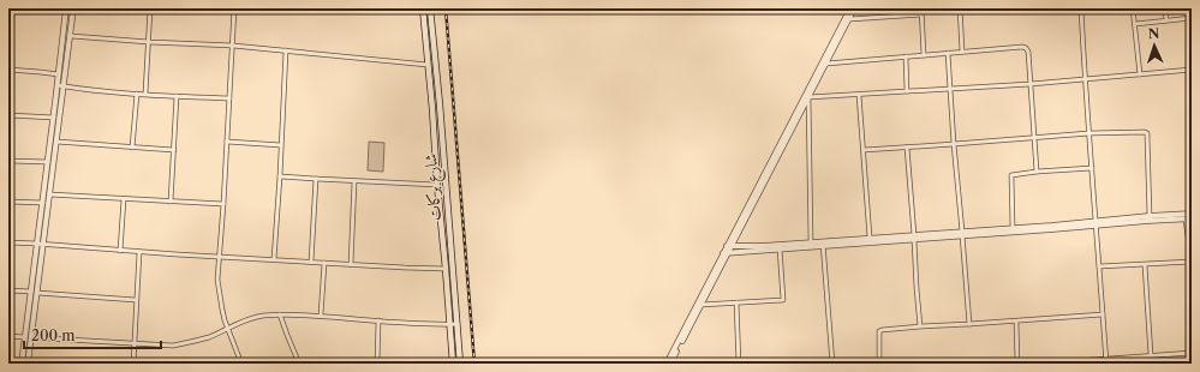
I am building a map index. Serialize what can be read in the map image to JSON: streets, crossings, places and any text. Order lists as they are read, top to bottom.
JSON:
{
  "streets": {
    "main road": ["شارع بركات"]
  },
  "scale_bar": "200 m",
  "north": "top"
}
